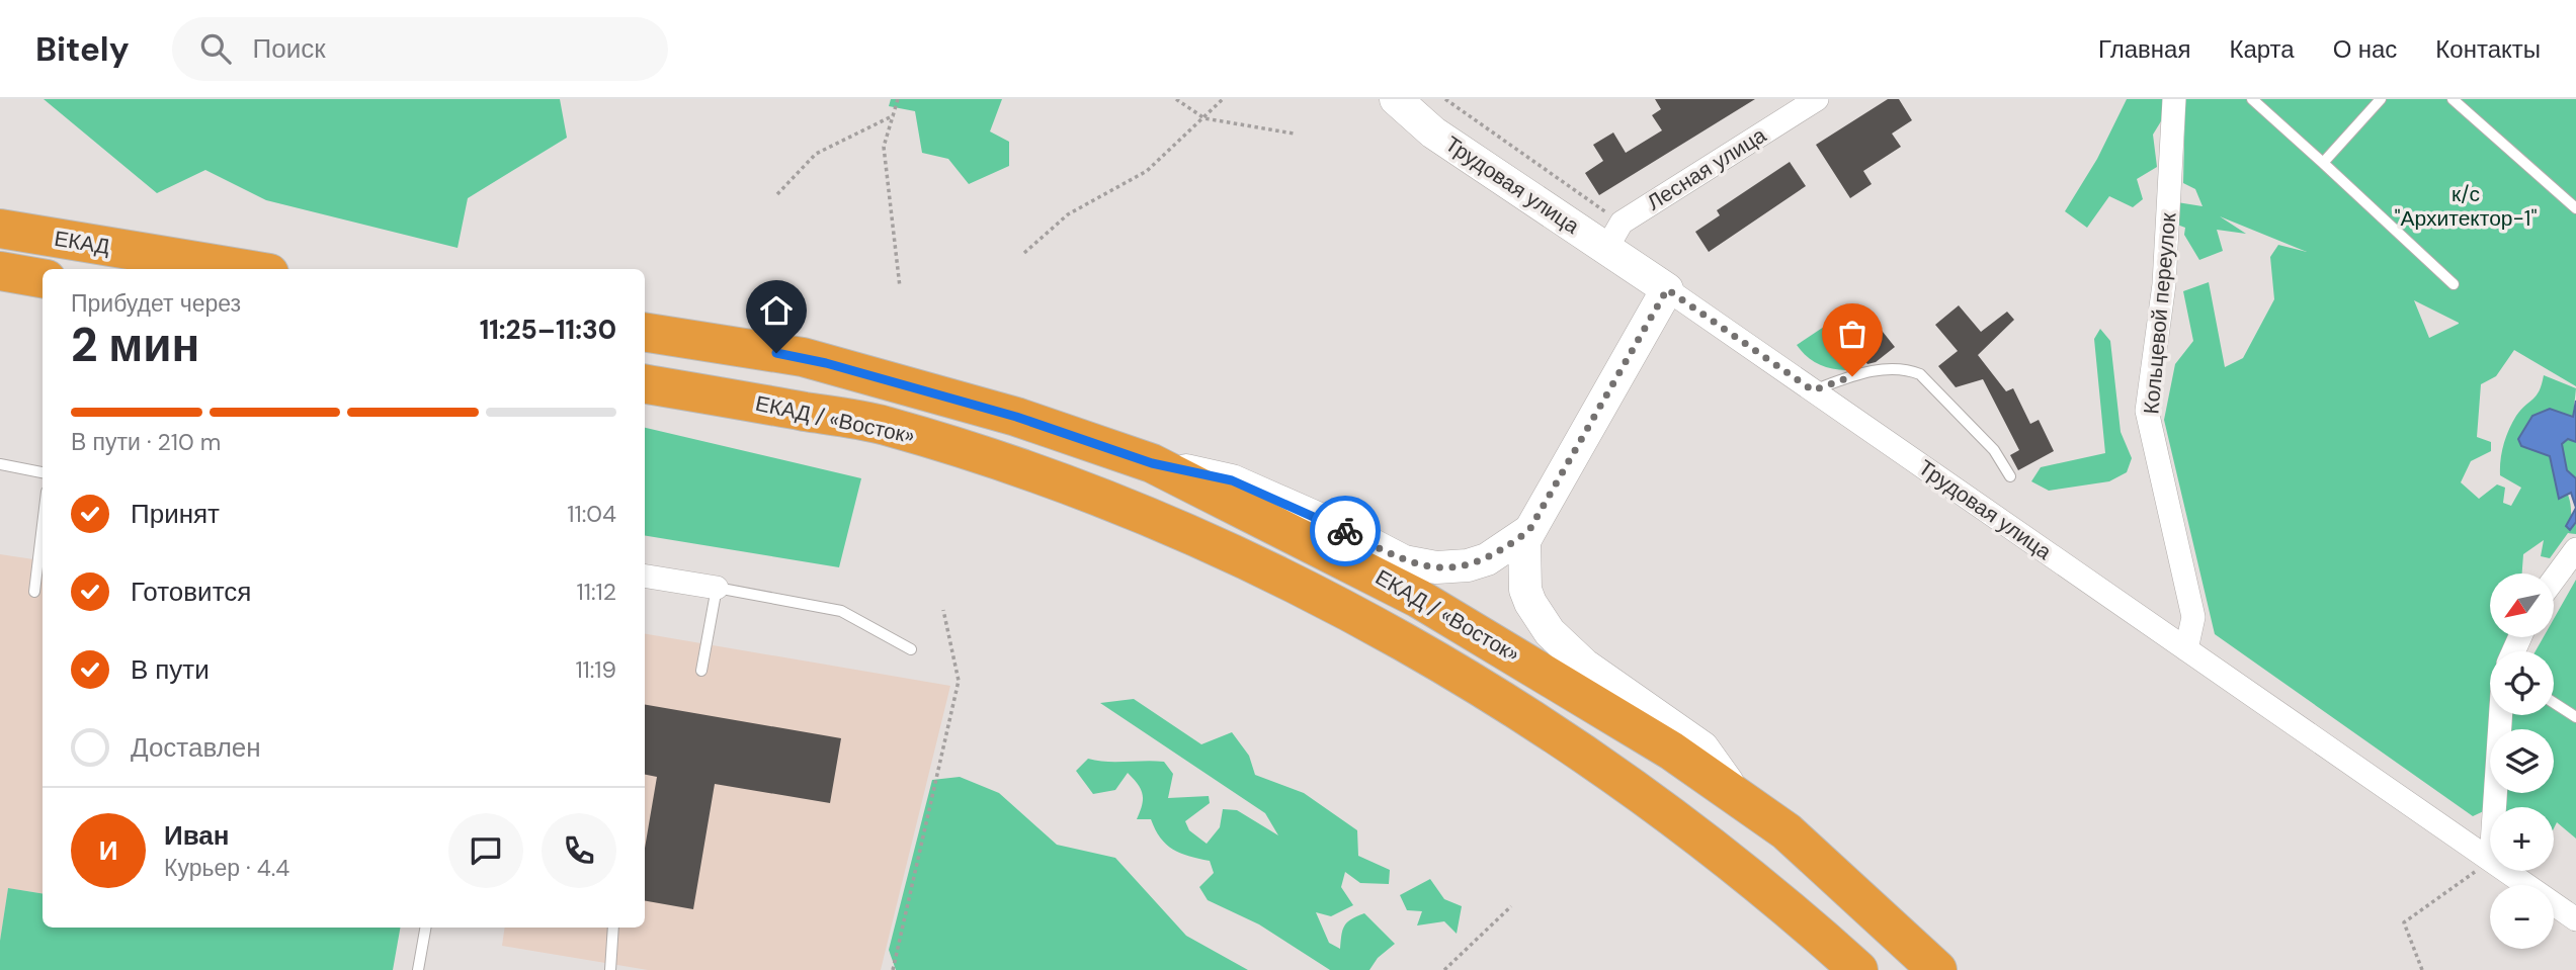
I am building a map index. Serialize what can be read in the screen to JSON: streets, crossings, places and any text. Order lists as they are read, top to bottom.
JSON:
{
  "streets": {
    "highway": ["ЕКАД", "ЕКАД / «Восток»"],
    "main road": ["Трудовая улица"],
    "street": ["Лесная улица", "Кольцевой переулок"]
  },
  "crossings": [
    ["Лесная улица", "Трудовая улица"],
    ["Трудовая улица", "Кольцевой переулок"]
  ],
  "parks": ["к/с \"Архитектор-1\""],
  "north": "bottom left",
  "page": {
    "header": "Bitely",
    "search": "Поиск",
    "nav": [
      "Главная",
      "Карта",
      "О нас",
      "Контакты"
    ],
    "heading": ["2 мин", "Прибудет через", "11:25–11:30"],
    "panel": ["Иван", "Курьер · 4.4"],
    "bar": "В пути · 210 m",
    "list": [
      ["Принят", "11:04"],
      ["Готовится", "11:12"],
      ["В пути", "11:19"],
      "Доставлен"
    ],
    "map_buttons": ["+", "−"],
    "round": "И"
  }
}
